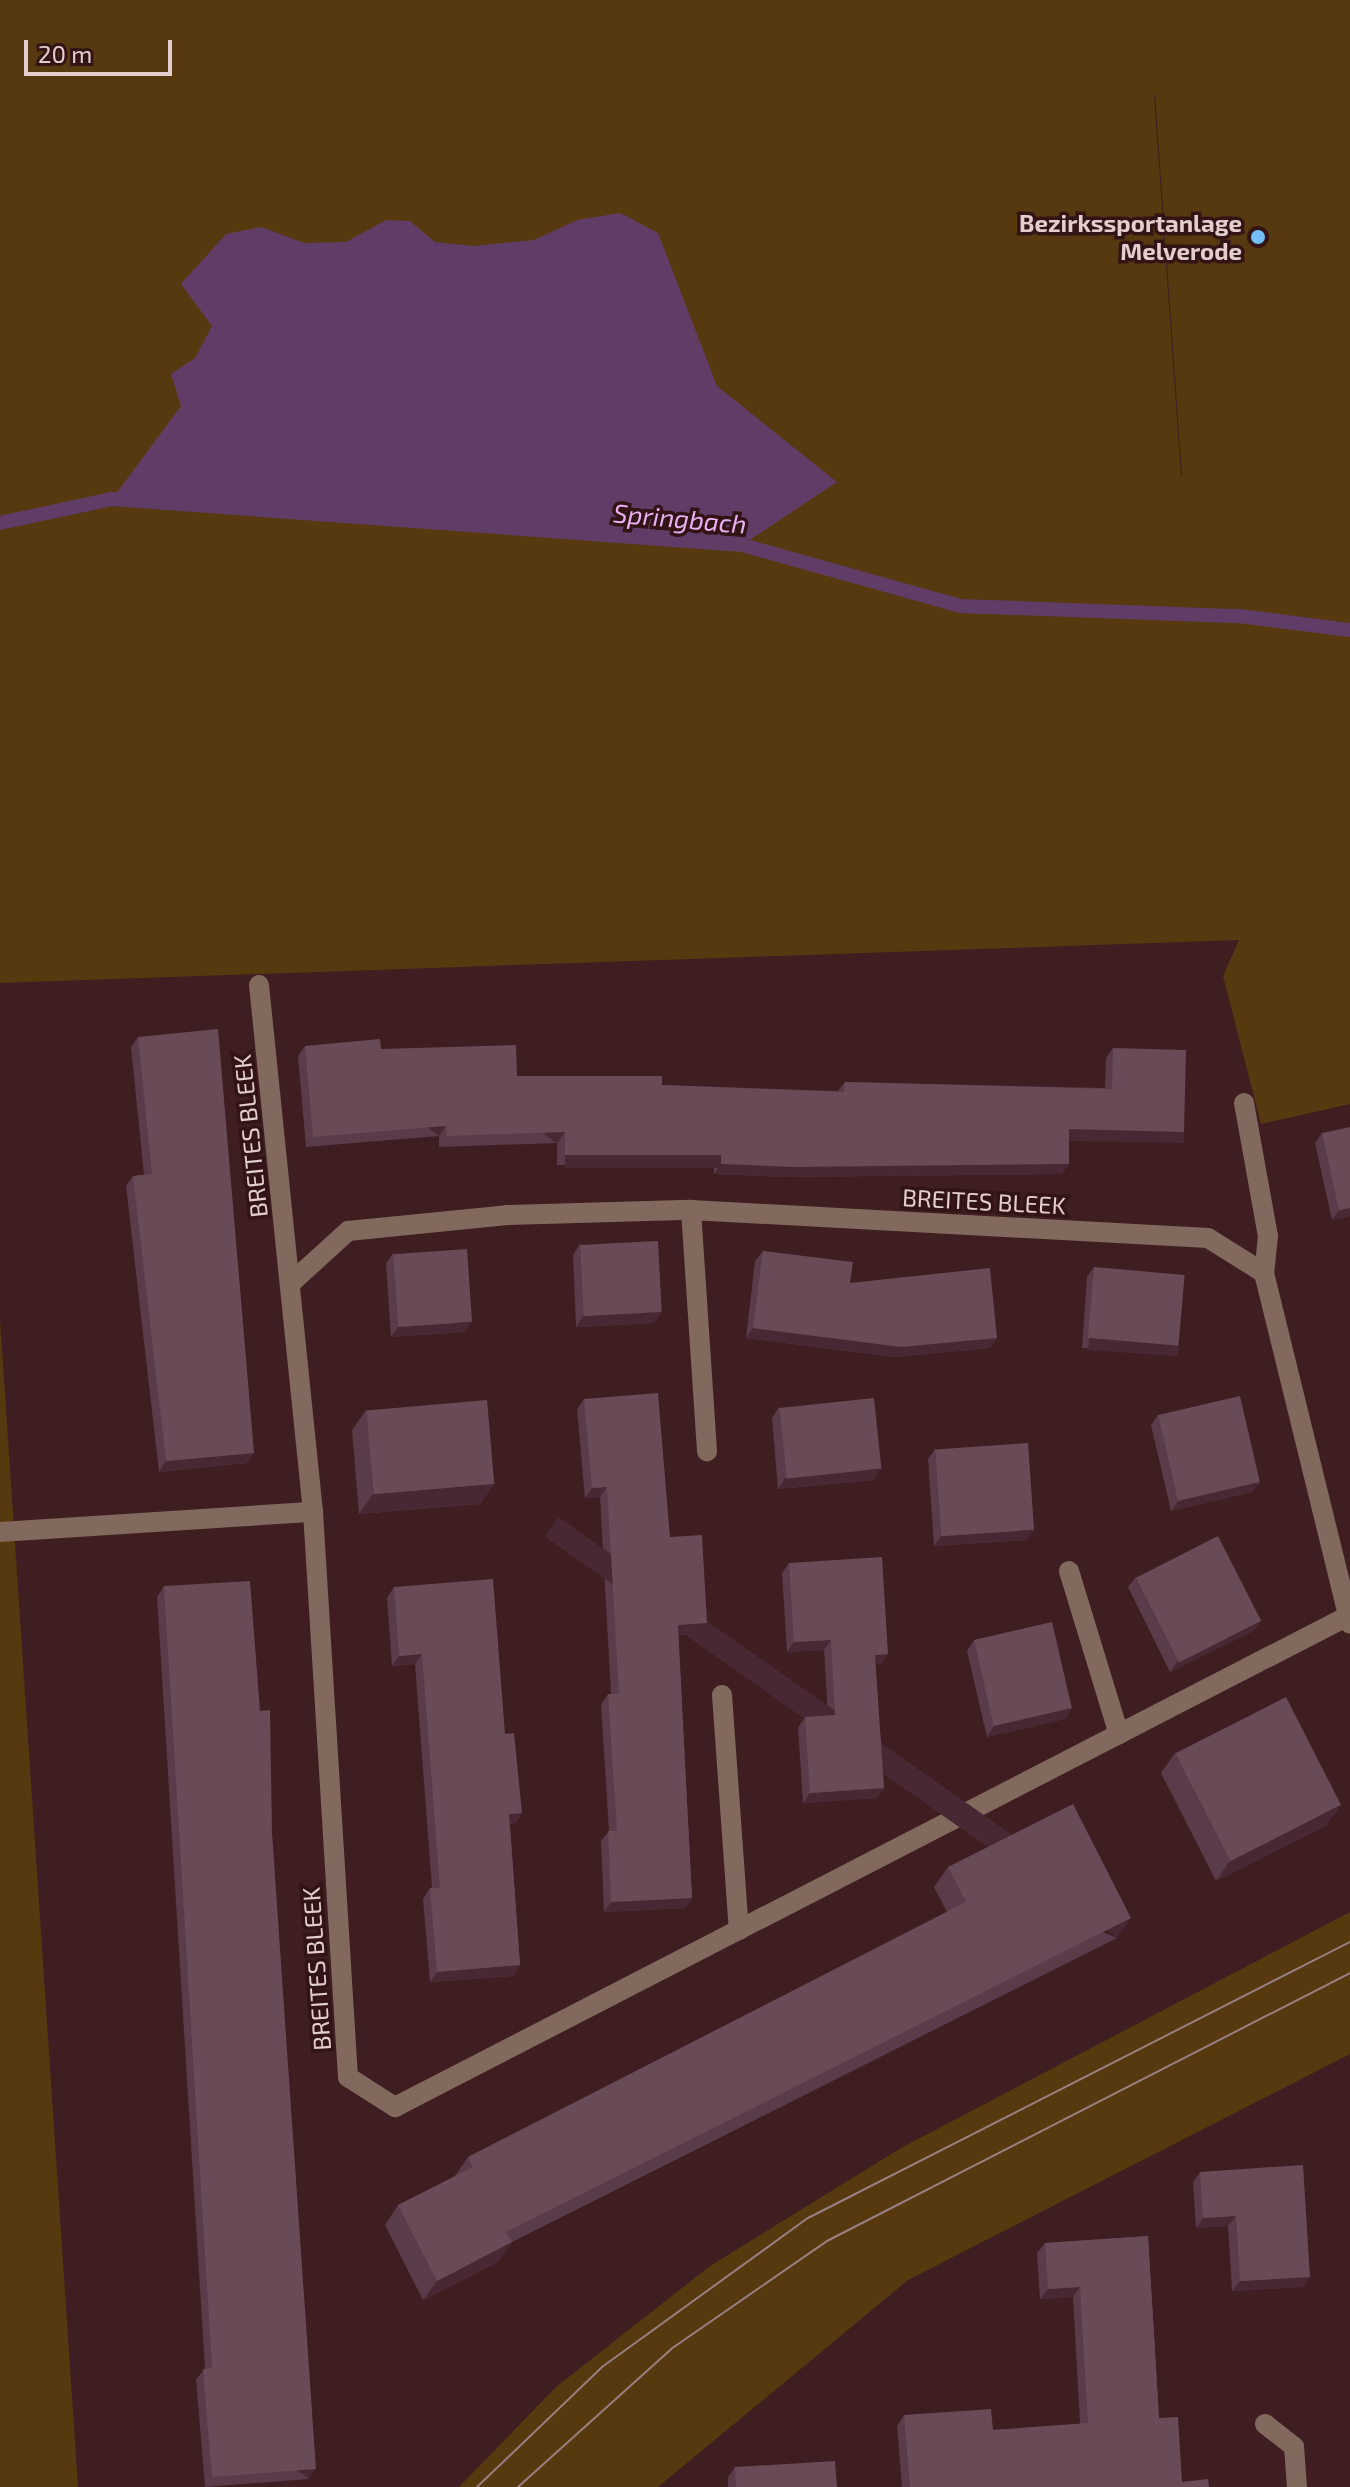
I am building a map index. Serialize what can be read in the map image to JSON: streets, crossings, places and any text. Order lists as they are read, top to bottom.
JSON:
{
  "streets": {
    "street": ["BREITES BLEEK"]
  },
  "water": ["Springbach"],
  "places": ["Bezirkssportanlage Melverode"],
  "scale_bar": "20 m"
}
